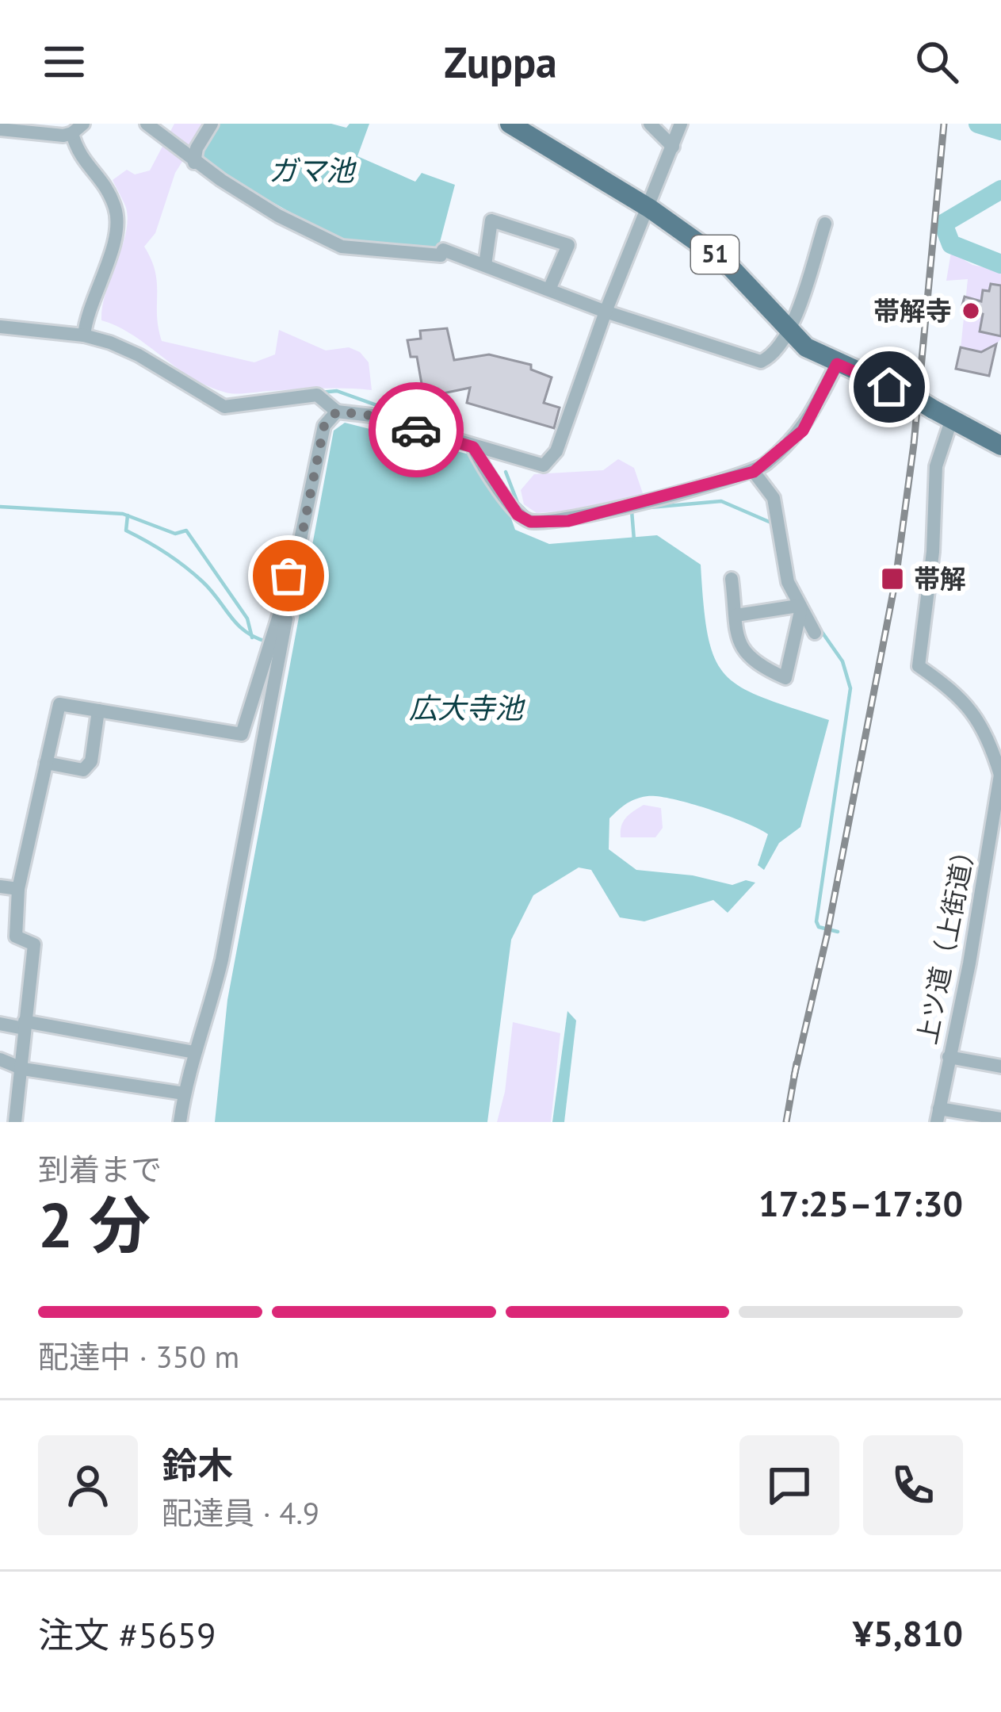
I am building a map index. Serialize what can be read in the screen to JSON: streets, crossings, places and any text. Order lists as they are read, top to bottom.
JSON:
{
  "streets": {
    "main road": ["51"],
    "street": ["上ツ道（上街道）"]
  },
  "water": ["ガマ池", "広大寺池"],
  "places": {
    "other": ["帯解寺"],
    "transit": ["帯解"]
  },
  "page": {
    "header": "Zuppa",
    "heading": ["2 分", "到着まで", "17:25–17:30"],
    "panel": [
      "鈴木",
      "配達員 · 4.9",
      "注文 #5659",
      "¥5,810"
    ],
    "bar": "配達中 · 350 m"
  }
}
